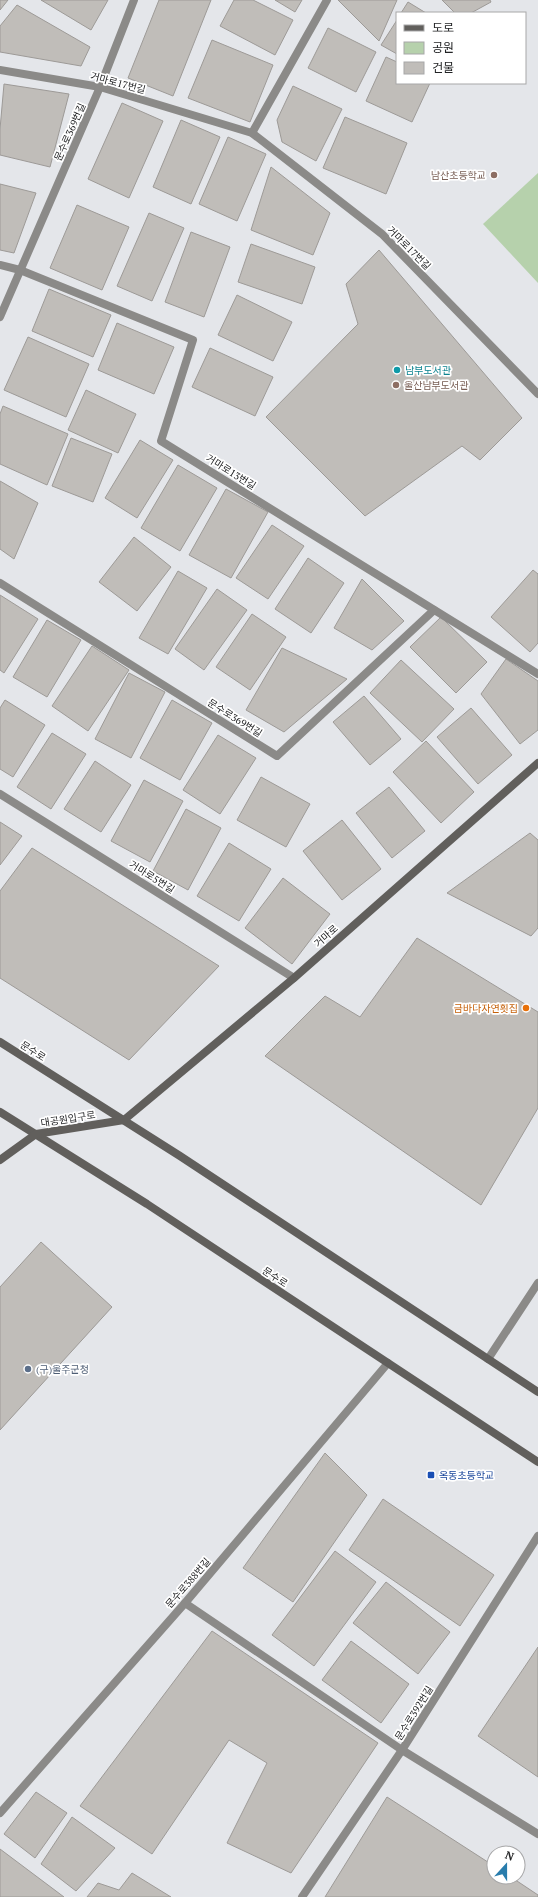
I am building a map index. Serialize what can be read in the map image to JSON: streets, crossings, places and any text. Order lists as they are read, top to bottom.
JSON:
{
  "streets": {
    "main road": ["거마로", "문수로", "대공원입구로"],
    "street": [
      "거마로17번길",
      "문수로369번길",
      "거마로13번길",
      "거마로5번길",
      "문수로388번길",
      "문수로392번길"
    ]
  },
  "crossings": [
    ["거마로17번길", "문수로369번길"],
    ["문수로369번길", "거마로13번길"],
    ["거마로5번길", "거마로"],
    ["거마로", "문수로"],
    ["거마로", "대공원입구로"],
    ["문수로", "대공원입구로"],
    ["문수로", "문수로388번길"]
  ],
  "places": {
    "other": [
      "남산초등학교",
      "남부도서관",
      "울산남부도서관",
      "금바다자연횟집",
      "(구)울주군청"
    ],
    "transit": ["옥동초등학교"]
  },
  "legend": ["도로", "공원", "건물"],
  "north": "top"
}
